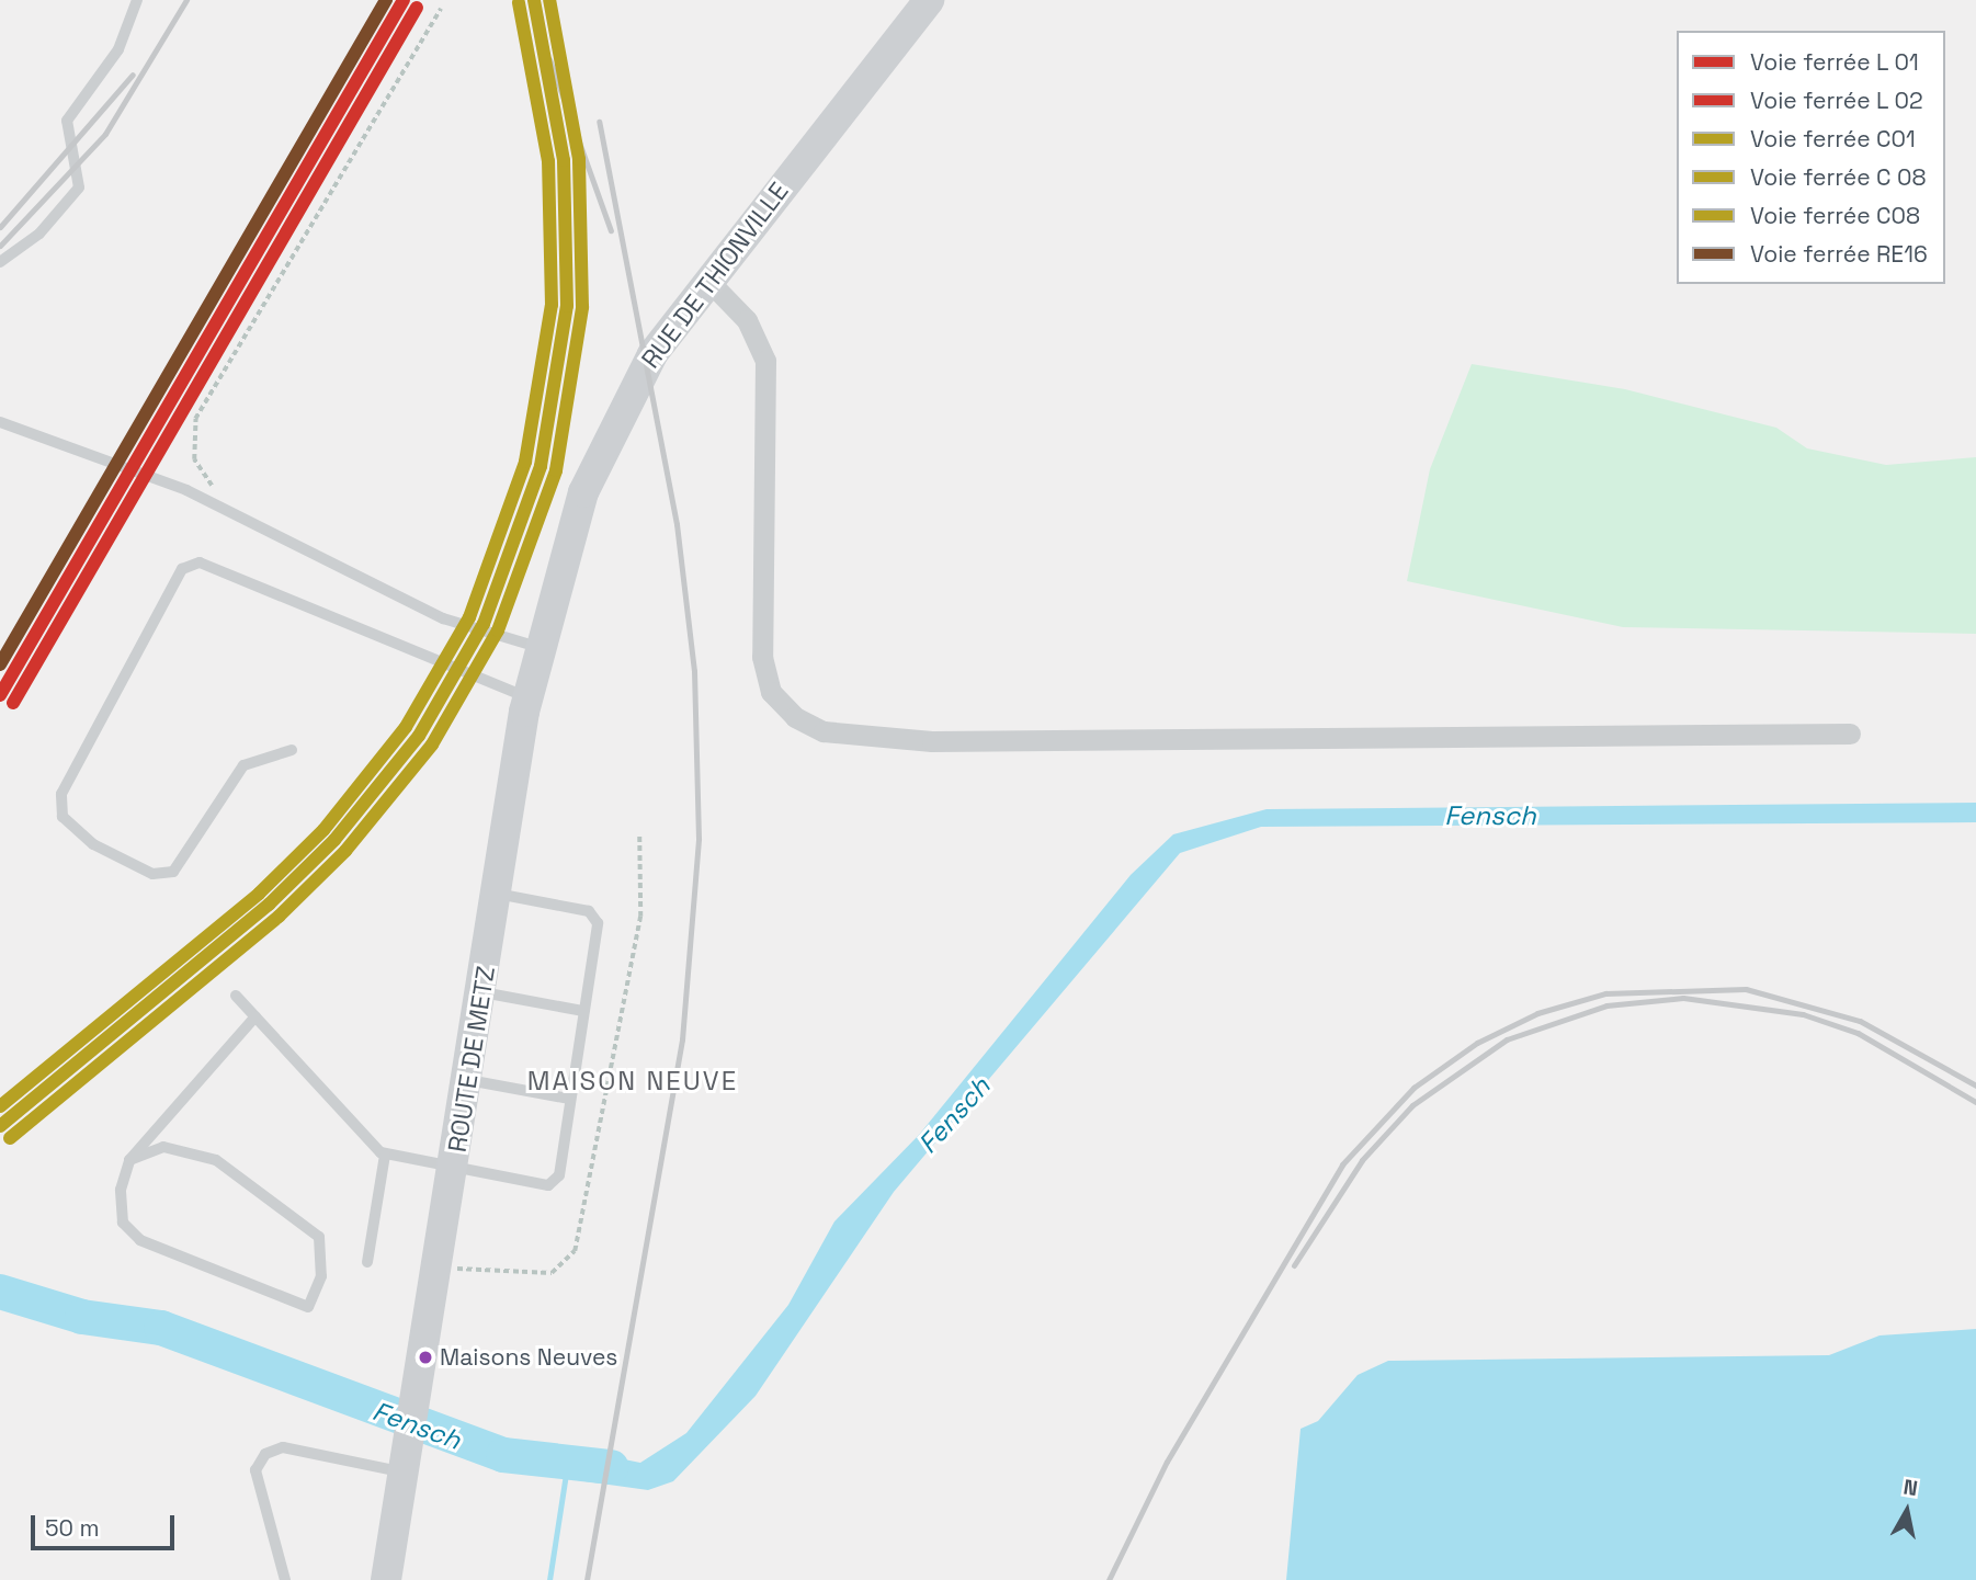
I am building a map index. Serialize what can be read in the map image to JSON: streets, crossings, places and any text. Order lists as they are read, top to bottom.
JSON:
{
  "streets": {
    "main road": ["RUE DE THIONVILLE", "ROUTE DE METZ"]
  },
  "crossings": [
    ["RUE DE THIONVILLE", "ROUTE DE METZ"]
  ],
  "districts": ["MAISON NEUVE"],
  "water": ["Fensch"],
  "places": ["Maisons Neuves"],
  "lines": ["rail line C01", "rail line RE16", "rail line C08"],
  "legend": [
    "Voie ferrée L 01",
    "Voie ferrée L 02",
    "Voie ferrée C01",
    "Voie ferrée C 08",
    "Voie ferrée C08",
    "Voie ferrée RE16"
  ],
  "scale_bar": "50 m",
  "north": "top"
}
